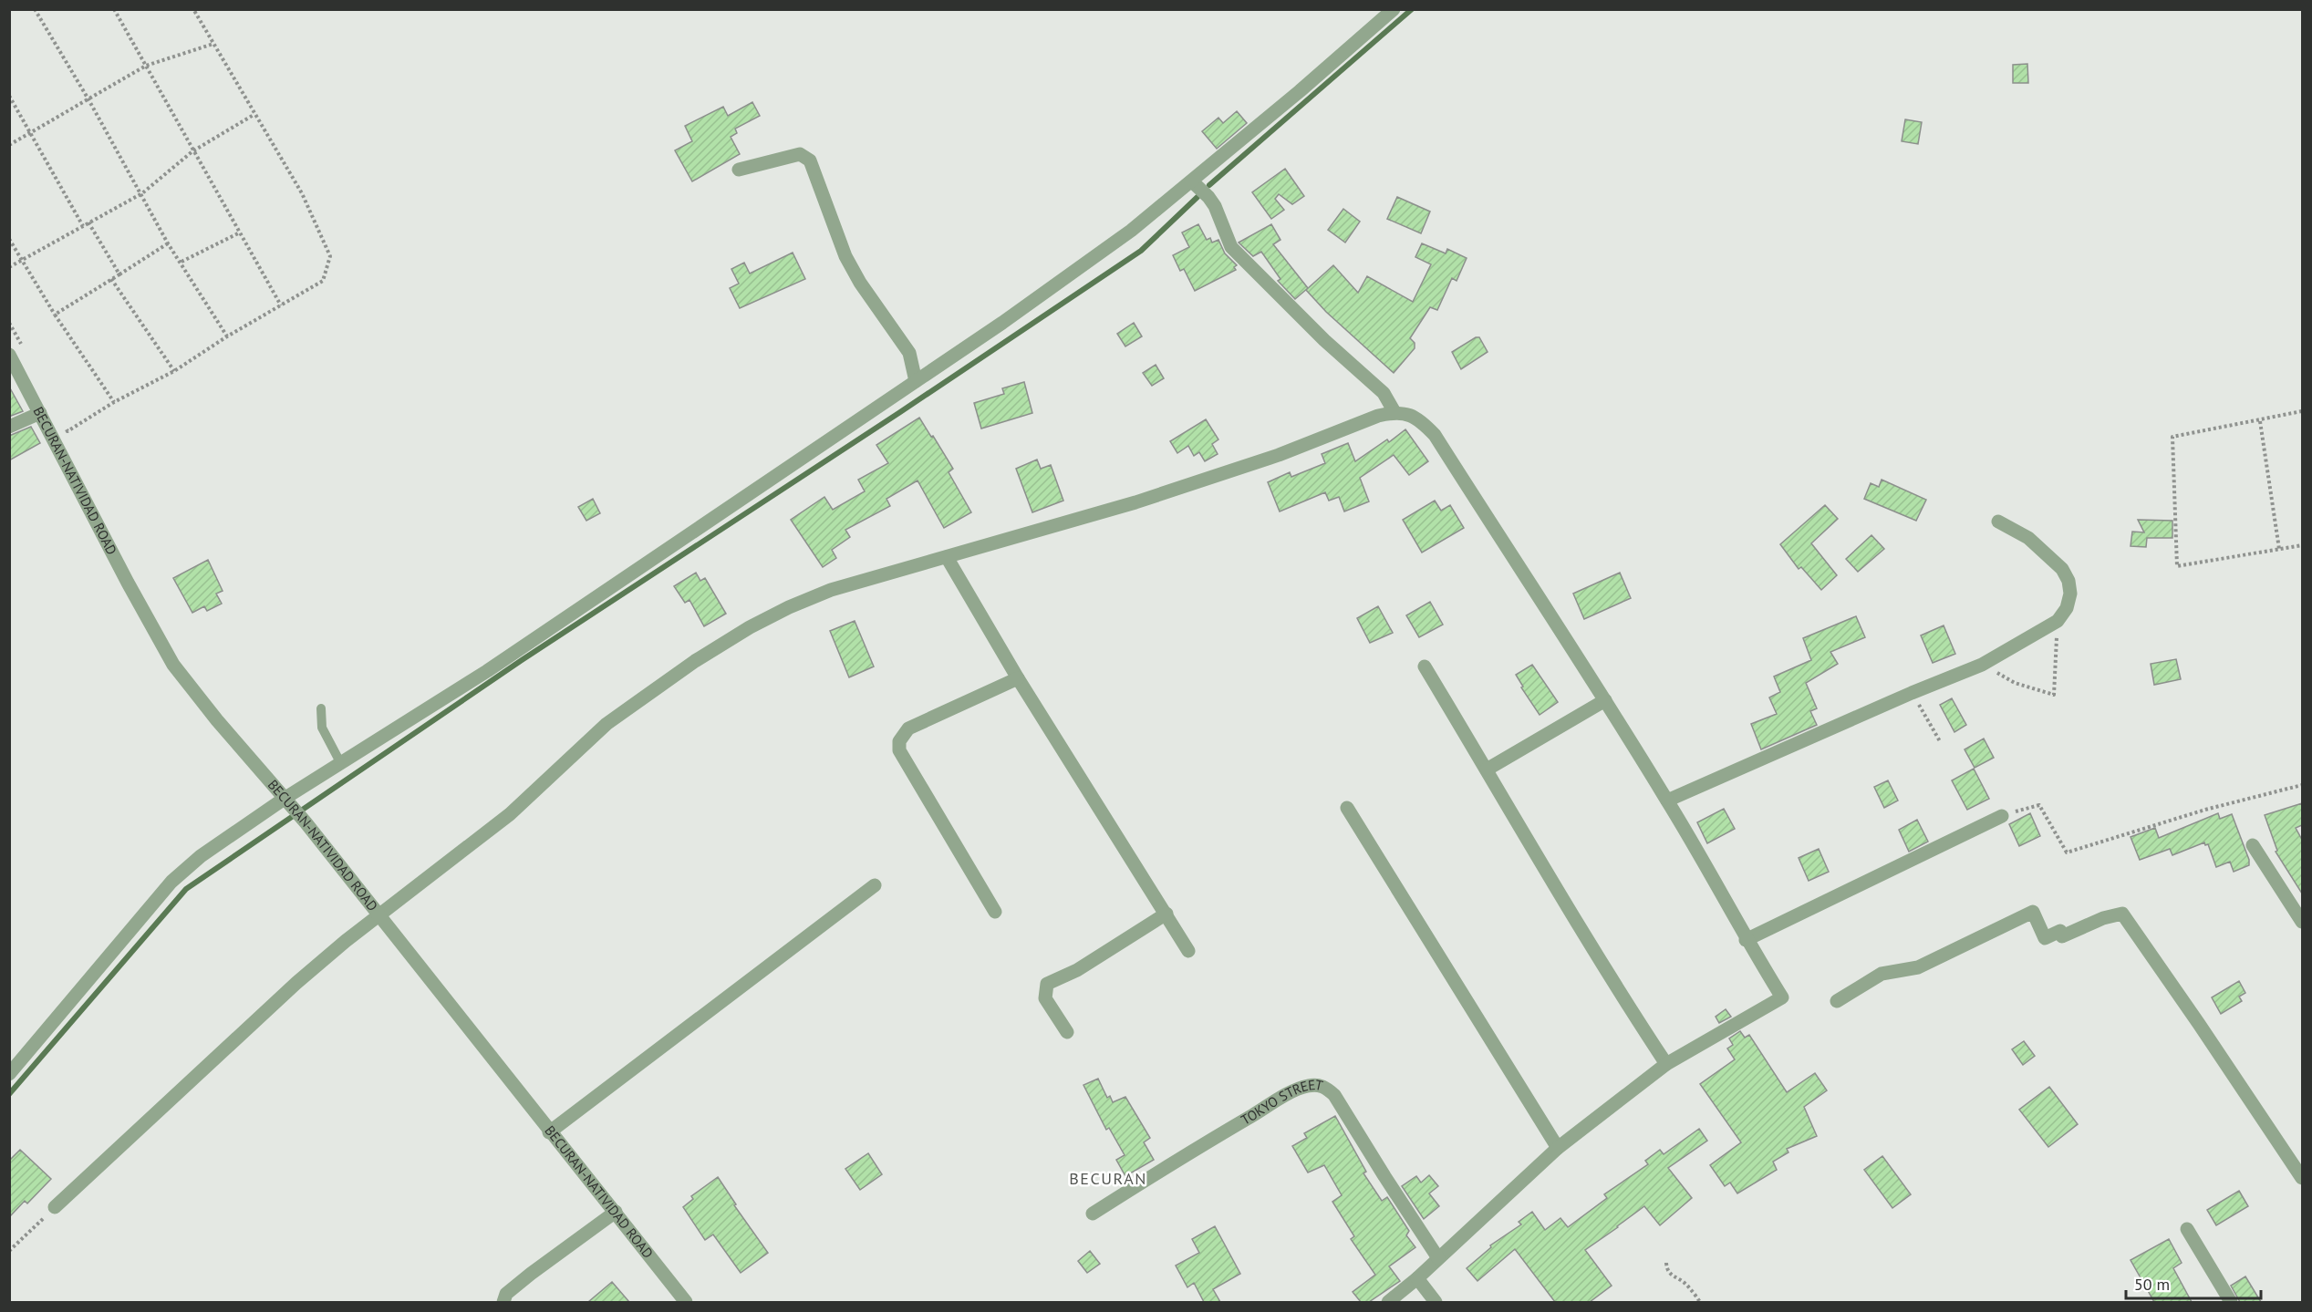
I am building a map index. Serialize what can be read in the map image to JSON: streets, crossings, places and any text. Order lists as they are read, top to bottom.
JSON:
{
  "streets": {
    "street": ["BECURAN-NATIVIDAD ROAD", "TOKYO STREET"]
  },
  "districts": ["BECURAN"],
  "scale_bar": "50 m"
}
